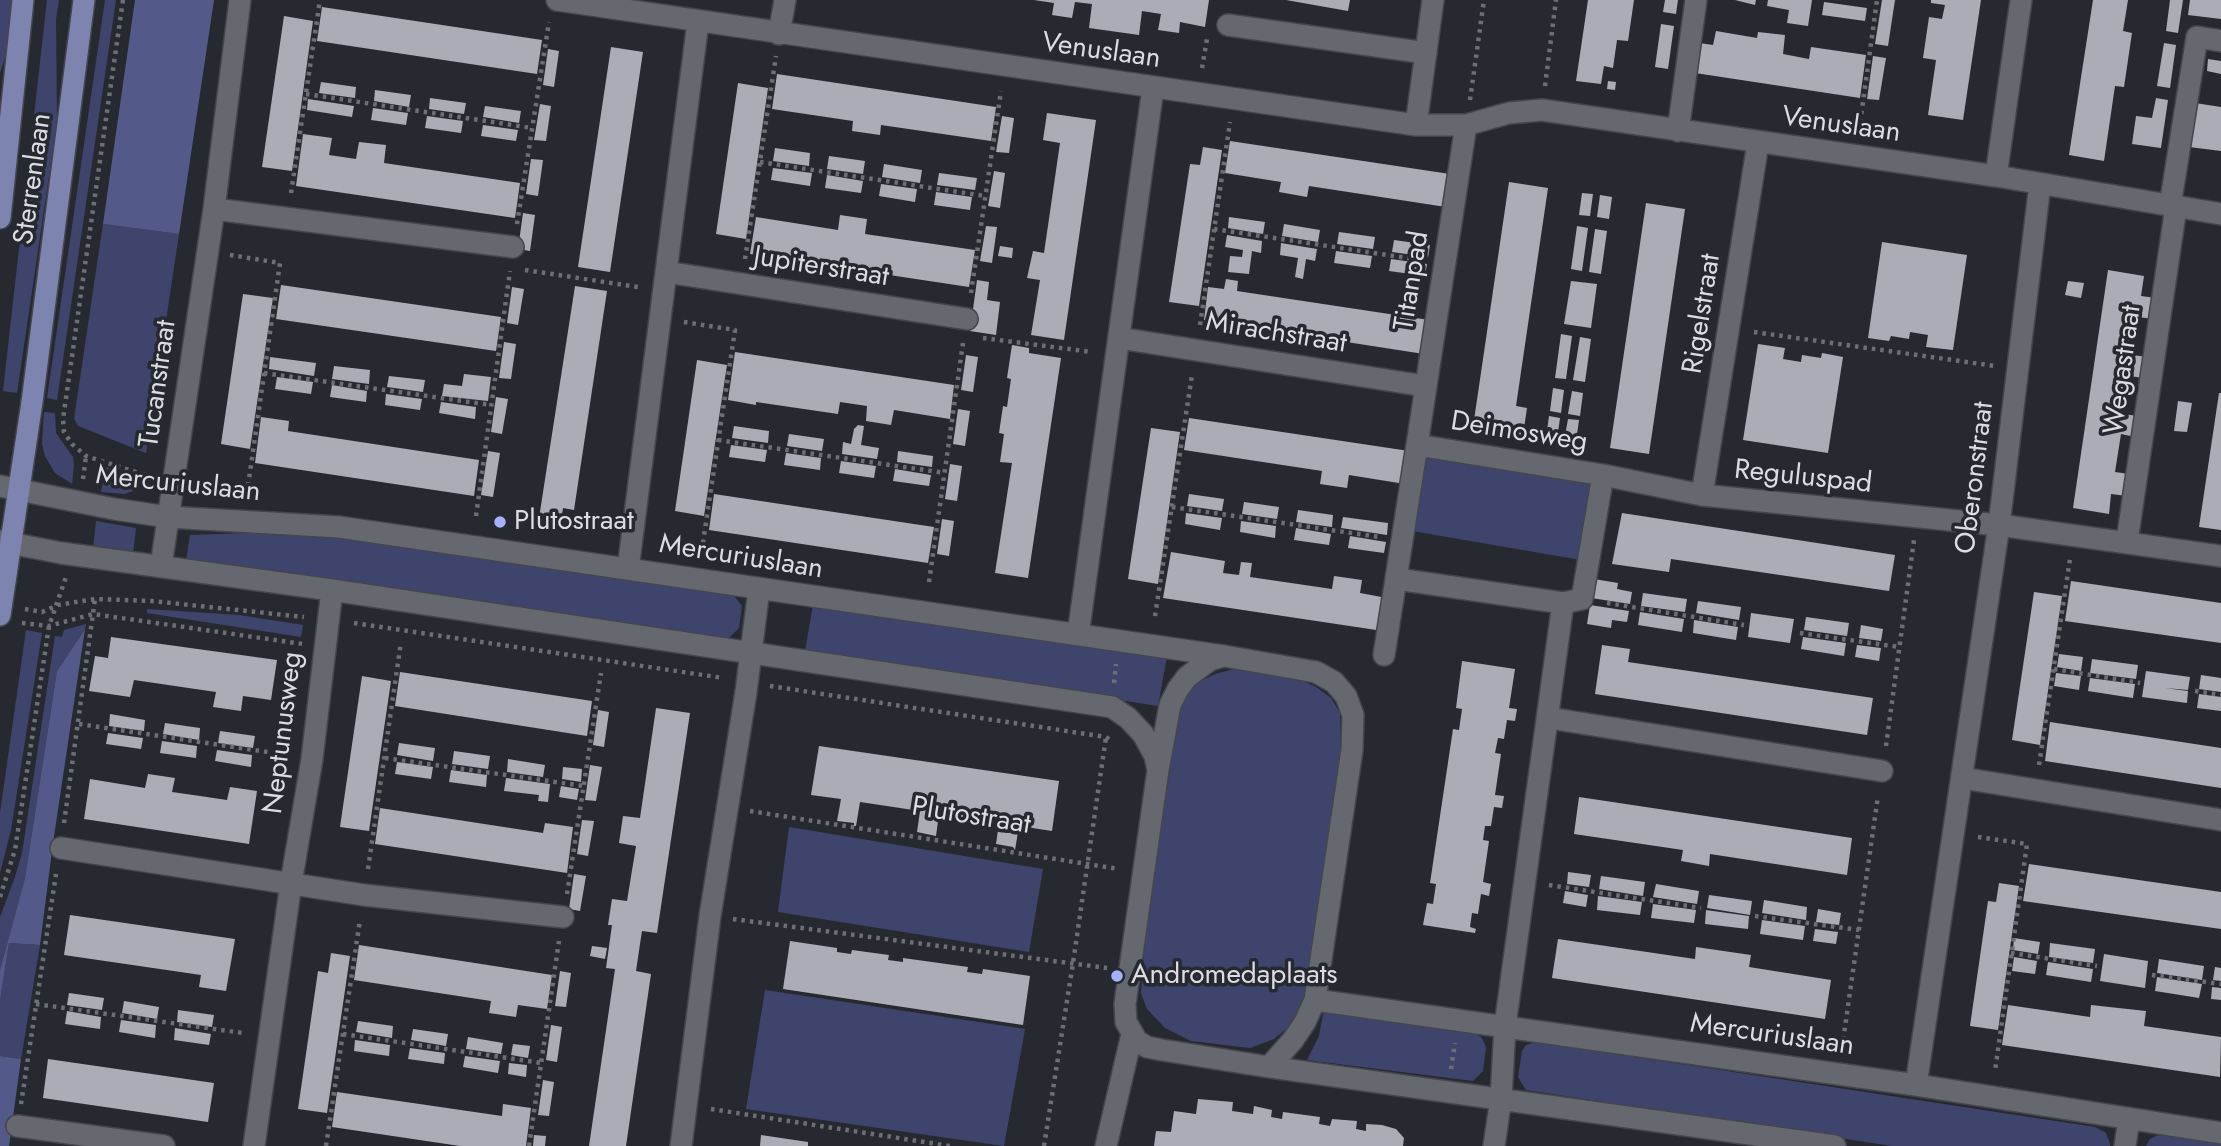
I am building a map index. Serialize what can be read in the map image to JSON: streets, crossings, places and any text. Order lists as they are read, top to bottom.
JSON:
{
  "streets": {
    "main road": ["Sterrenlaan"],
    "street": [
      "Venuslaan",
      "Jupiterstraat",
      "Titanpad",
      "Rigelstraat",
      "Mirachstraat",
      "Wegastraat",
      "Tucanstraat",
      "Deimosweg",
      "Reguluspad",
      "Oberonstraat",
      "Mercuriuslaan",
      "Neptunusweg"
    ],
    "path": ["Plutostraat"]
  },
  "crossings": [
    ["Venuslaan", "Titanpad"],
    ["Venuslaan", "Rigelstraat"],
    ["Venuslaan", "Wegastraat"],
    ["Venuslaan", "Oberonstraat"],
    ["Sterrenlaan", "Mercuriuslaan"],
    ["Titanpad", "Mirachstraat"],
    ["Titanpad", "Deimosweg"],
    ["Rigelstraat", "Reguluspad"],
    ["Tucanstraat", "Mercuriuslaan"],
    ["Deimosweg", "Reguluspad"],
    ["Deimosweg", "Mercuriuslaan"],
    ["Reguluspad", "Oberonstraat"],
    ["Oberonstraat", "Mercuriuslaan"]
  ],
  "places": ["Plutostraat", "Andromedaplaats"]
}
